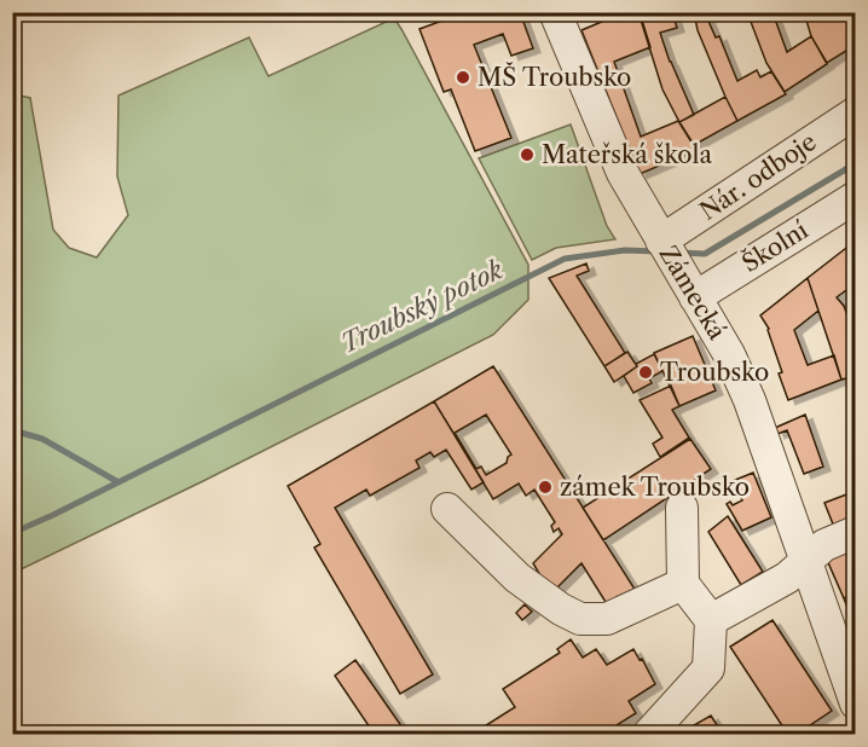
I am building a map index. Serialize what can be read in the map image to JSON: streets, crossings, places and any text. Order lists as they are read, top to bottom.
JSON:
{
  "streets": {
    "street": ["Nár. odboje", "Školní", "Zámecká"]
  },
  "crossings": [
    ["Nár. odboje", "Zámecká"],
    ["Školní", "Zámecká"]
  ],
  "water": ["Troubský potok"],
  "places": [
    "MŠ Troubsko",
    "Mateřská škola",
    "Troubsko",
    "zámek Troubsko"
  ]
}
